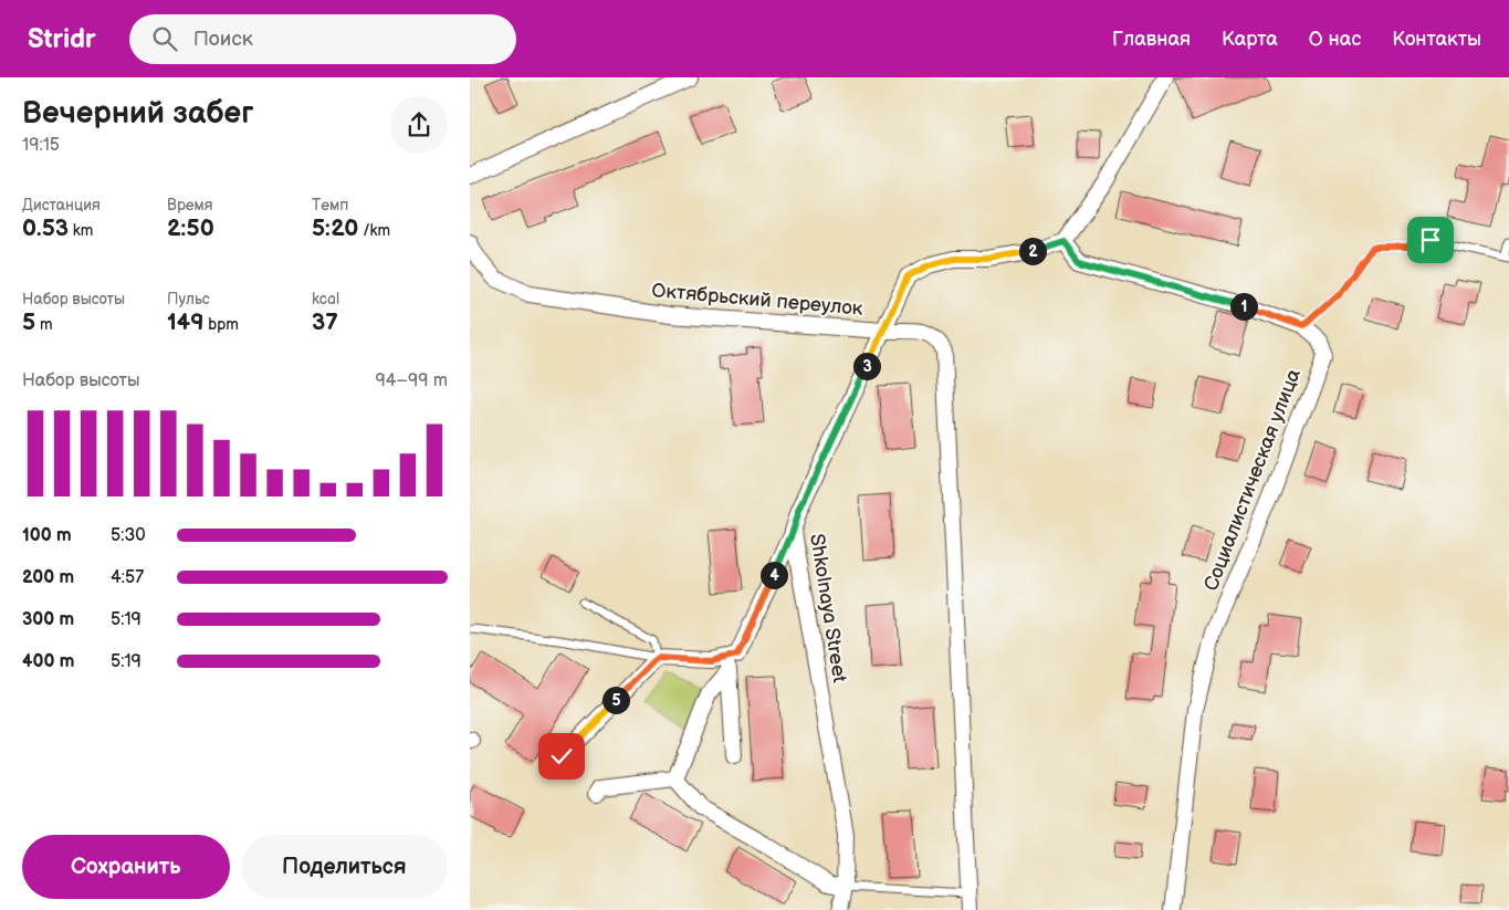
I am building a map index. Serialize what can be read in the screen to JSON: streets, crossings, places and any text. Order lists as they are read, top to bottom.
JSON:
{
  "streets": {
    "street": ["Октябрьский переулок", "Социалистическая улица", "Shkolnaya Street"]
  },
  "crossings": [
    ["Октябрьский переулок", "Социалистическая улица"],
    ["Октябрьский переулок", "Shkolnaya Street"]
  ],
  "page": {
    "header": "Stridr",
    "search": "Поиск",
    "nav": [
      "Главная",
      "Карта",
      "О нас",
      "Контакты"
    ],
    "heading": ["Вечерний забег", "19:15"],
    "stats": [
      ["Дистанция", "0.53 km"],
      ["Время", "2:50"],
      ["Темп", "5:20 /km"],
      ["Набор высоты", "5 m"],
      ["Пульс", "149 bpm"],
      ["kcal", "37"]
    ],
    "pins": [
      "2",
      "1",
      "3",
      "4",
      "5"
    ],
    "chart": ["Набор высоты", "94–99 m"],
    "list": [
      {
        "name": "100 m",
        "note": "5:30"
      },
      {
        "name": "200 m",
        "note": "4:57"
      },
      {
        "name": "300 m",
        "note": "5:19"
      },
      {
        "name": "400 m",
        "note": "5:19"
      }
    ],
    "buttons": ["Сохранить", "Поделиться"]
  }
}
